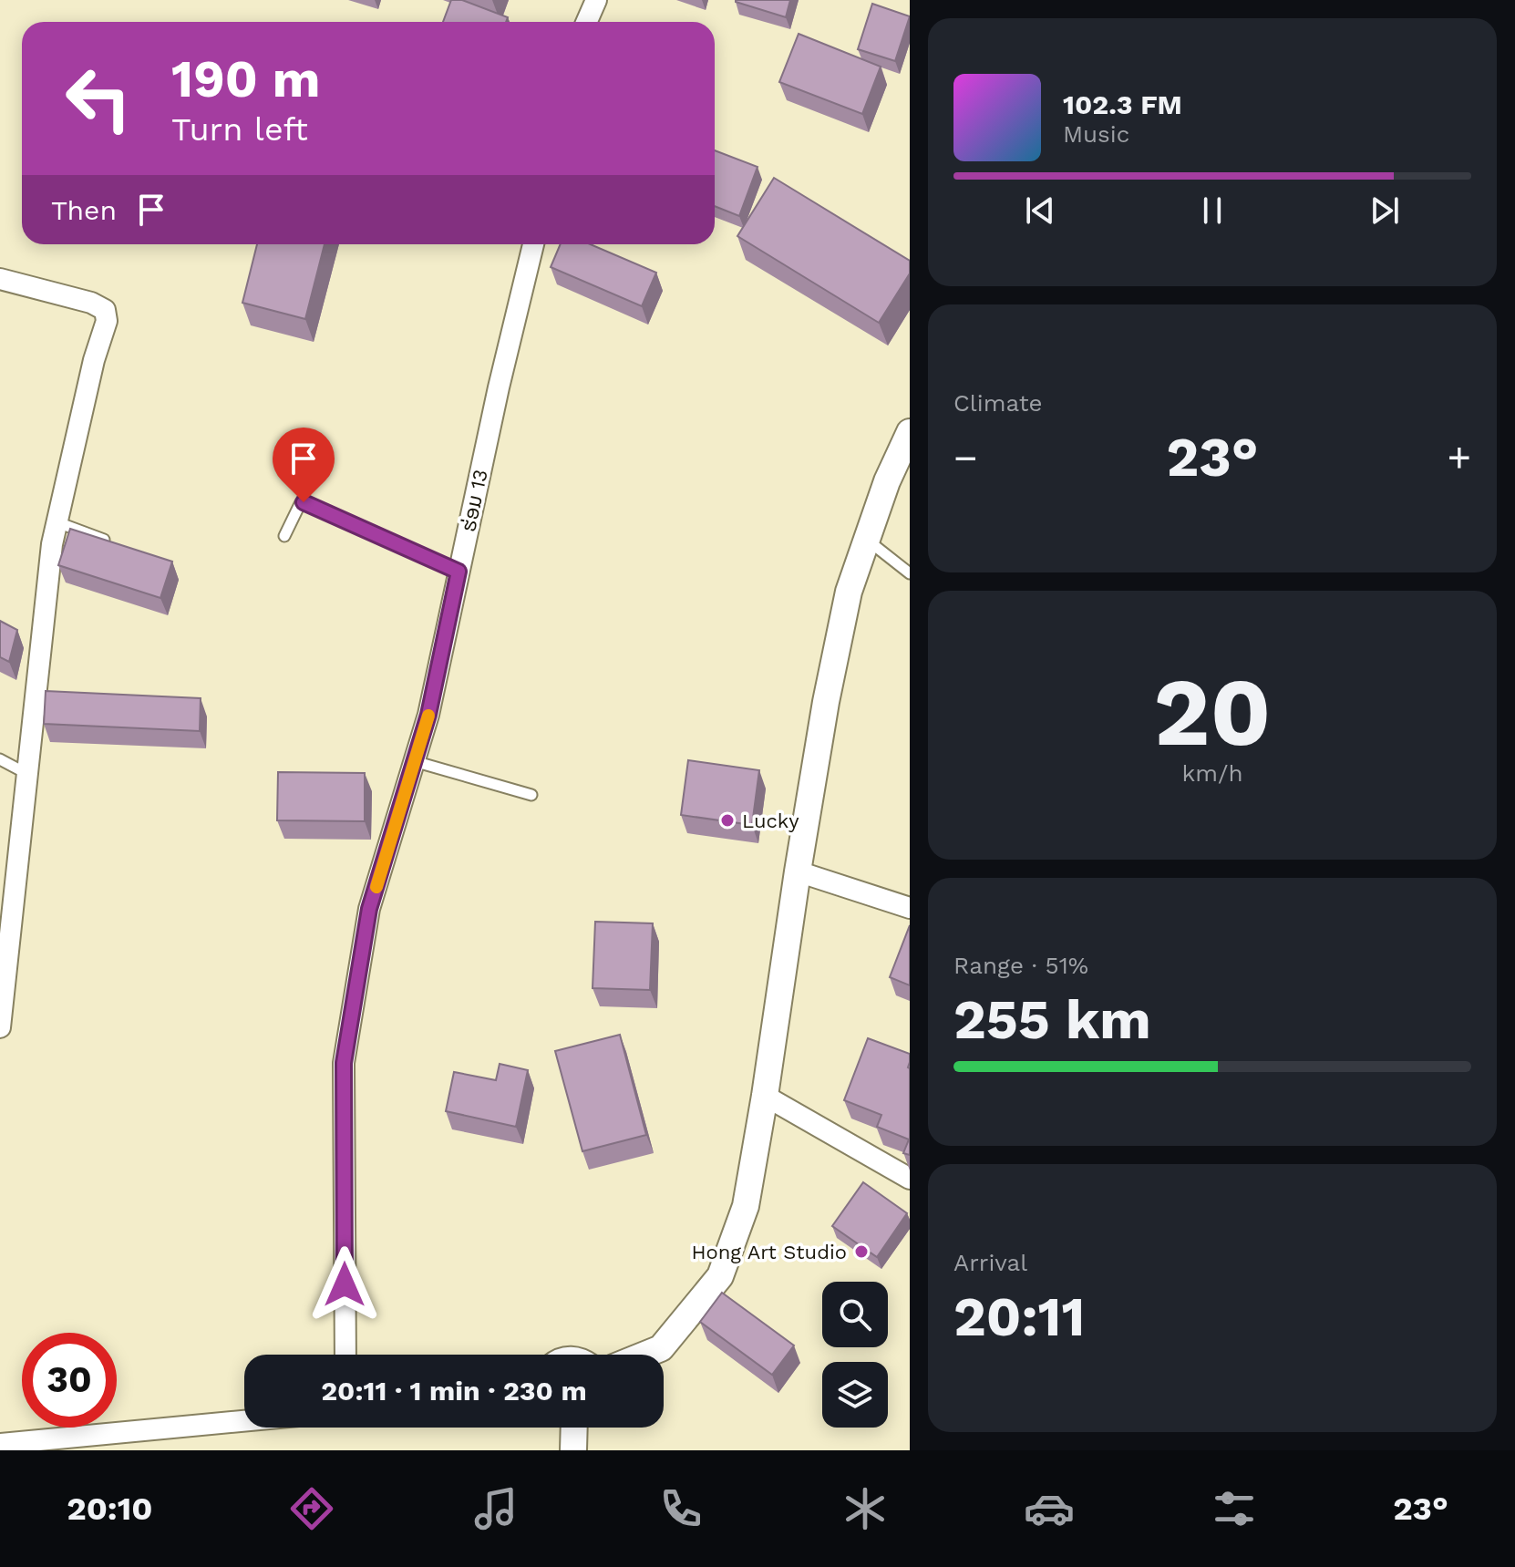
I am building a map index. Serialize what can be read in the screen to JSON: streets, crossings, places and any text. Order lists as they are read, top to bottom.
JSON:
{
  "streets": {
    "street": ["ຮ່ອມ 13"]
  },
  "places": ["Lucky", "Hong Art Studio"],
  "page": {
    "turn": ["190 m", "Turn left"],
    "song": ["102.3 FM", "Music"],
    "then": "Then",
    "tile": [
      "Climate",
      ["20", "km/h"],
      ["Range · 51%", "255 km"],
      ["Arrival", "20:11"]
    ],
    "heat": ["−", "23°", "+"],
    "limit": "30",
    "trip": "20:11 · 1 min · 230 m",
    "tabs": ["20:10", "23°"]
  }
}
